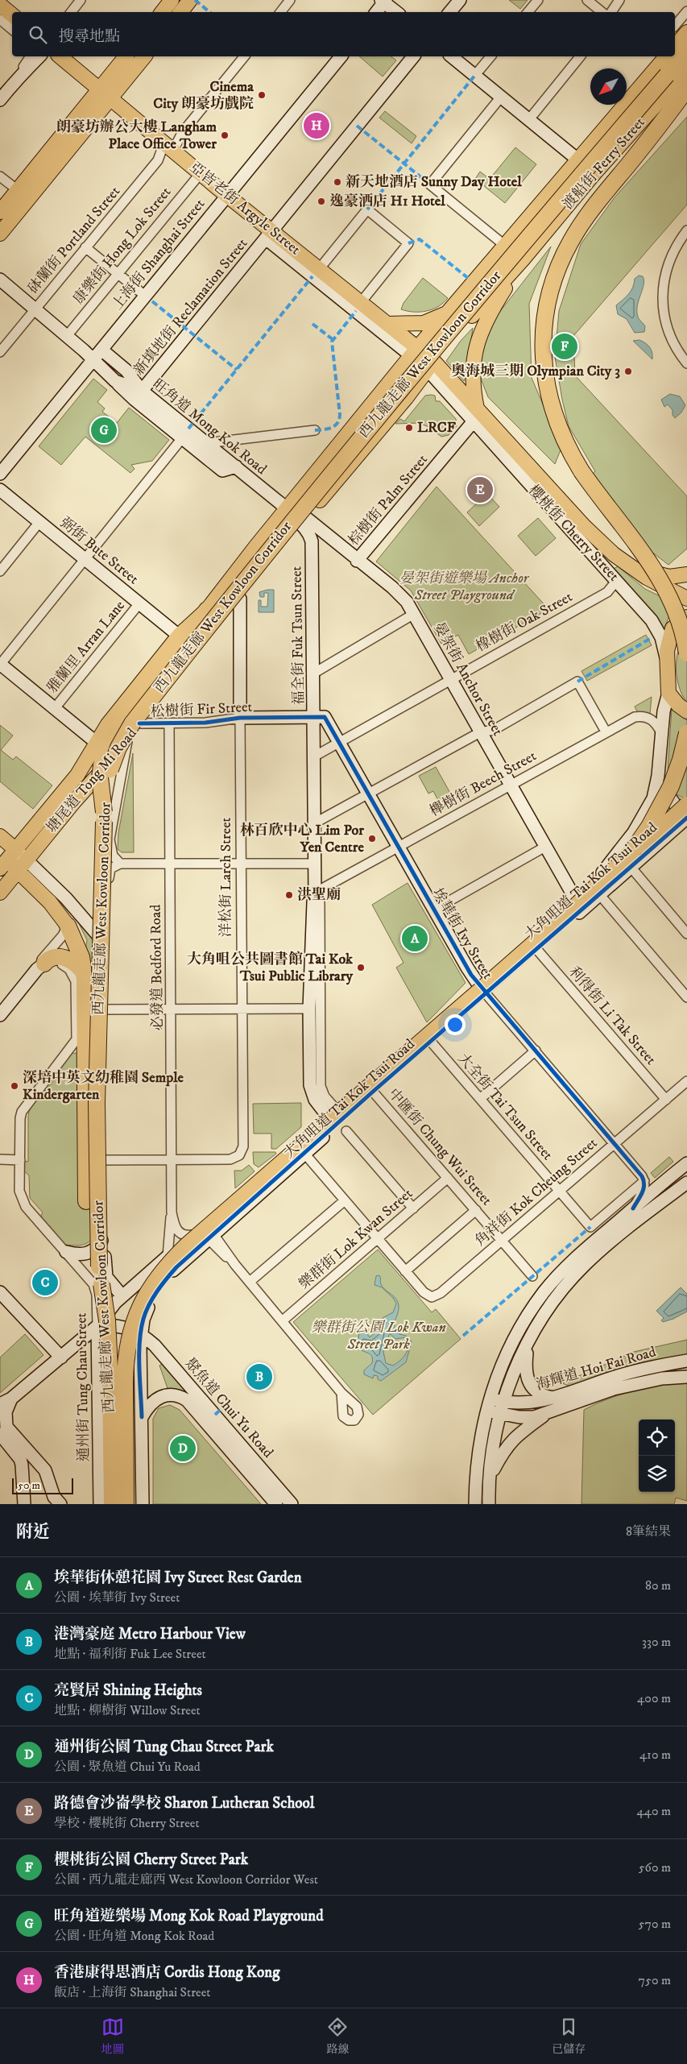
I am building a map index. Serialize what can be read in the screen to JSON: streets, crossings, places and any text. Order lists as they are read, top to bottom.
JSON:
{
  "streets": {
    "highway": ["渡船街 Ferry Street", "西九龍走廊 West Kowloon Corridor"],
    "main road": ["亞皆老街 Argyle Street", "櫻桃街 Cherry Street", "塘尾道 Tong Mi Road"],
    "street": [
      "砵蘭街 Portland Street",
      "康樂街 Hong Lok Street",
      "上海街 Shanghai Street",
      "新填地街 Reclamation Street",
      "旺角道 Mong Kok Road",
      "棕樹街 Palm Street",
      "弼街 Bute Street",
      "橡樹街 Oak Street",
      "福全街 Fuk Tsun Street",
      "雅蘭里 Arran Lane",
      "晏架街 Anchor Street",
      "松樹街 Fir Street",
      "櫸樹街 Beech Street",
      "洋松街 Larch Street",
      "大角咀道 Tai Kok Tsui Road",
      "埃華街 Ivy Street",
      "必發道 Bedford Road",
      "利得街 Li Tak Street",
      "大全街 Tai Tsun Street",
      "中匯街 Chung Wui Street",
      "角祥街 Kok Cheung Street",
      "樂群街 Lok Kwan Street",
      "海輝道 Hoi Fai Road",
      "通州街 Tung Chau Street",
      "聚魚道 Chui Yu Road"
    ]
  },
  "crossings": [
    ["渡船街 Ferry Street", "西九龍走廊 West Kowloon Corridor"],
    ["渡船街 Ferry Street", "塘尾道 Tong Mi Road"],
    ["亞皆老街 Argyle Street", "砵蘭街 Portland Street"],
    ["亞皆老街 Argyle Street", "康樂街 Hong Lok Street"],
    ["亞皆老街 Argyle Street", "上海街 Shanghai Street"],
    ["亞皆老街 Argyle Street", "新填地街 Reclamation Street"],
    ["亞皆老街 Argyle Street", "櫻桃街 Cherry Street"],
    ["亞皆老街 Argyle Street", "塘尾道 Tong Mi Road"],
    ["砵蘭街 Portland Street", "旺角道 Mong Kok Road"],
    ["康樂街 Hong Lok Street", "旺角道 Mong Kok Road"],
    ["上海街 Shanghai Street", "旺角道 Mong Kok Road"],
    ["新填地街 Reclamation Street", "旺角道 Mong Kok Road"],
    ["西九龍走廊 West Kowloon Corridor", "大角咀道 Tai Kok Tsui Road"],
    ["西九龍走廊 West Kowloon Corridor", "通州街 Tung Chau Street"],
    ["旺角道 Mong Kok Road", "晏架街 Anchor Street"],
    ["棕樹街 Palm Street", "櫻桃街 Cherry Street"],
    ["棕樹街 Palm Street", "晏架街 Anchor Street"],
    ["櫻桃街 Cherry Street", "橡樹街 Oak Street"],
    ["櫻桃街 Cherry Street", "塘尾道 Tong Mi Road"],
    ["櫻桃街 Cherry Street", "大角咀道 Tai Kok Tsui Road"],
    ["弼街 Bute Street", "雅蘭里 Arran Lane"],
    ["弼街 Bute Street", "塘尾道 Tong Mi Road"],
    ["橡樹街 Oak Street", "福全街 Fuk Tsun Street"],
    ["橡樹街 Oak Street", "晏架街 Anchor Street"],
    ["橡樹街 Oak Street", "埃華街 Ivy Street"],
    ["福全街 Fuk Tsun Street", "晏架街 Anchor Street"],
    ["福全街 Fuk Tsun Street", "松樹街 Fir Street"],
    ["福全街 Fuk Tsun Street", "塘尾道 Tong Mi Road"],
    ["福全街 Fuk Tsun Street", "櫸樹街 Beech Street"],
    ["福全街 Fuk Tsun Street", "大角咀道 Tai Kok Tsui Road"],
    ["福全街 Fuk Tsun Street", "埃華街 Ivy Street"],
    ["晏架街 Anchor Street", "塘尾道 Tong Mi Road"],
    ["晏架街 Anchor Street", "櫸樹街 Beech Street"],
    ["晏架街 Anchor Street", "大角咀道 Tai Kok Tsui Road"],
    ["松樹街 Fir Street", "塘尾道 Tong Mi Road"],
    ["松樹街 Fir Street", "洋松街 Larch Street"],
    ["松樹街 Fir Street", "埃華街 Ivy Street"],
    ["松樹街 Fir Street", "必發道 Bedford Road"],
    ["塘尾道 Tong Mi Road", "洋松街 Larch Street"],
    ["櫸樹街 Beech Street", "大角咀道 Tai Kok Tsui Road"],
    ["櫸樹街 Beech Street", "埃華街 Ivy Street"],
    ["洋松街 Larch Street", "必發道 Bedford Road"],
    ["大角咀道 Tai Kok Tsui Road", "埃華街 Ivy Street"],
    ["大角咀道 Tai Kok Tsui Road", "必發道 Bedford Road"],
    ["大角咀道 Tai Kok Tsui Road", "利得街 Li Tak Street"],
    ["大角咀道 Tai Kok Tsui Road", "大全街 Tai Tsun Street"],
    ["大角咀道 Tai Kok Tsui Road", "中匯街 Chung Wui Street"],
    ["大角咀道 Tai Kok Tsui Road", "通州街 Tung Chau Street"],
    ["大角咀道 Tai Kok Tsui Road", "聚魚道 Chui Yu Road"],
    ["埃華街 Ivy Street", "大全街 Tai Tsun Street"],
    ["埃華街 Ivy Street", "角祥街 Kok Cheung Street"],
    ["利得街 Li Tak Street", "角祥街 Kok Cheung Street"],
    ["大全街 Tai Tsun Street", "角祥街 Kok Cheung Street"],
    ["中匯街 Chung Wui Street", "角祥街 Kok Cheung Street"],
    ["中匯街 Chung Wui Street", "樂群街 Lok Kwan Street"],
    ["通州街 Tung Chau Street", "聚魚道 Chui Yu Road"]
  ],
  "parks": ["晏架街遊樂場 Anchor Street Playground", "樂群街公園 Lok Kwan Street Park"],
  "places": [
    "Cinema City 朗豪坊戲院",
    "朗豪坊辦公大樓 Langham Place Office Tower",
    "新天地酒店 Sunny Day Hotel",
    "逸豪洒店 H1 Hotel",
    "奧海城三期 Olympian City 3",
    "LRCF",
    "林百欣中心 Lim Por Yen Centre",
    "洪聖廟",
    "大角咀公共圖書館 Tai Kok Tsui Public Library",
    "深培中英文幼稚園 Semple Kindergarten"
  ],
  "scale_bar": "50 m",
  "north": "bottom left",
  "page": {
    "search": "搜尋地點",
    "pins": [
      "H",
      "F",
      "G",
      "E",
      "A",
      "C",
      "B",
      "D"
    ],
    "scale": "50 m",
    "heading": ["附近", "8筆結果"],
    "list": [
      {
        "mark": "A",
        "name": "埃華街休憩花園 Ivy Street Rest Garden",
        "note": "公園 · 埃華街 Ivy Street",
        "value": "80 m"
      },
      {
        "mark": "B",
        "name": "港灣豪庭 Metro Harbour View",
        "note": "地點 · 福利街 Fuk Lee Street",
        "value": "330 m"
      },
      {
        "mark": "C",
        "name": "亮賢居 Shining Heights",
        "note": "地點 · 柳樹街 Willow Street",
        "value": "400 m"
      },
      {
        "mark": "D",
        "name": "通州街公園 Tung Chau Street Park",
        "note": "公園 · 聚魚道 Chui Yu Road",
        "value": "410 m"
      },
      {
        "mark": "E",
        "name": "路德會沙崙學校 Sharon Lutheran School",
        "note": "學校 · 櫻桃街 Cherry Street",
        "value": "440 m"
      },
      {
        "mark": "F",
        "name": "櫻桃街公園 Cherry Street Park",
        "note": "公園 · 西九龍走廊西 West Kowloon Corridor West",
        "value": "560 m"
      },
      {
        "mark": "G",
        "name": "旺角道遊樂場 Mong Kok Road Playground",
        "note": "公園 · 旺角道 Mong Kok Road",
        "value": "570 m"
      },
      {
        "mark": "H",
        "name": "香港康得思酒店 Cordis Hong Kong",
        "note": "飯店 · 上海街 Shanghai Street",
        "value": "750 m"
      }
    ],
    "nav": ["地圖", "路線", "已儲存"]
  }
}
